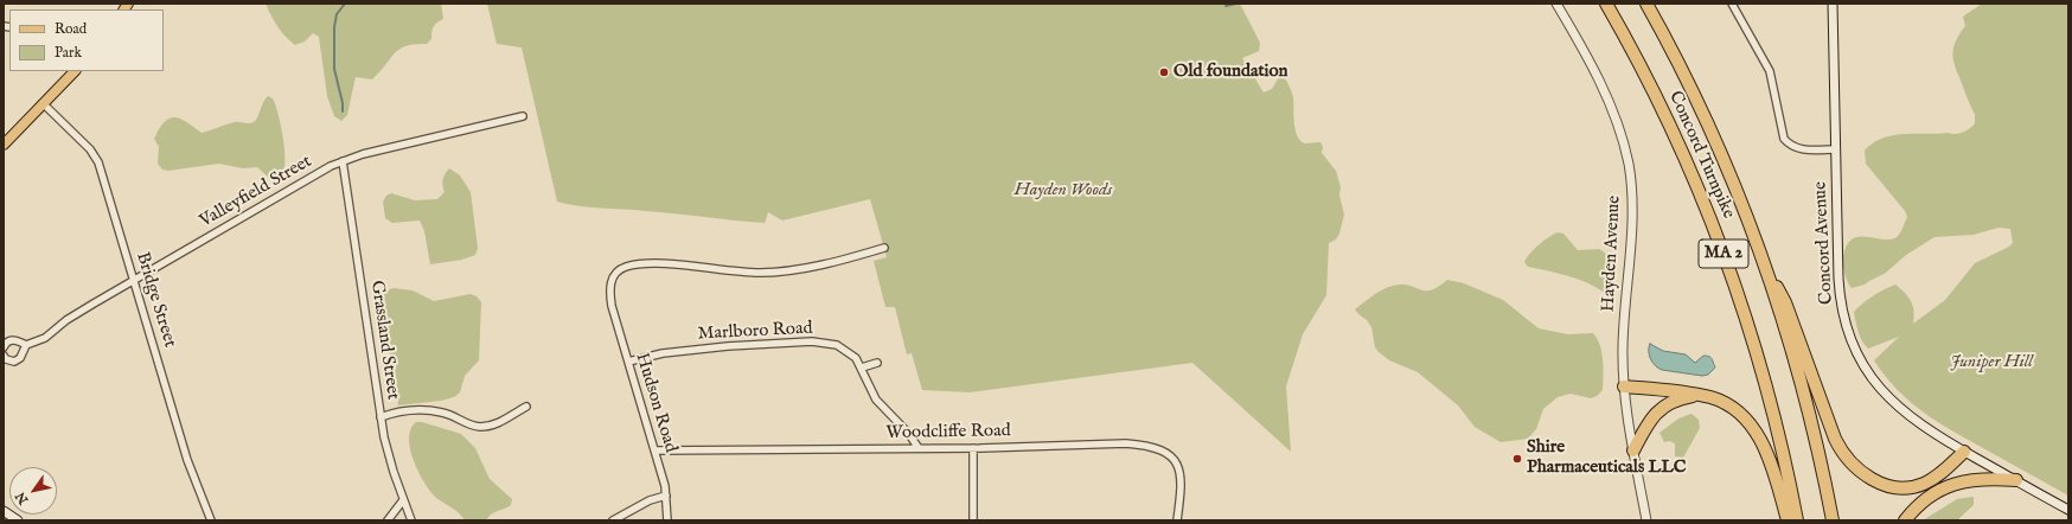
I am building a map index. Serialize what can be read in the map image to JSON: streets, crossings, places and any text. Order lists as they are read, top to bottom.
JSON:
{
  "streets": {
    "highway": ["Concord Turnpike", "MA 2"],
    "main road": ["Concord Avenue", "Hayden Avenue"],
    "street": [
      "Valleyfield Street",
      "Bridge Street",
      "Marlboro Road",
      "Grassland Street",
      "Hudson Road",
      "Woodcliffe Road"
    ]
  },
  "crossings": [
    ["Valleyfield Street", "Bridge Street"],
    ["Valleyfield Street", "Grassland Street"],
    ["Marlboro Road", "Hudson Road"],
    ["Marlboro Road", "Woodcliffe Road"],
    ["Hudson Road", "Woodcliffe Road"]
  ],
  "parks": ["Hayden Woods", "Juniper Hill"],
  "places": ["Old foundation", "Shire Pharmaceuticals LLC"],
  "legend": ["Road", "Park"],
  "north": "bottom left"
}
